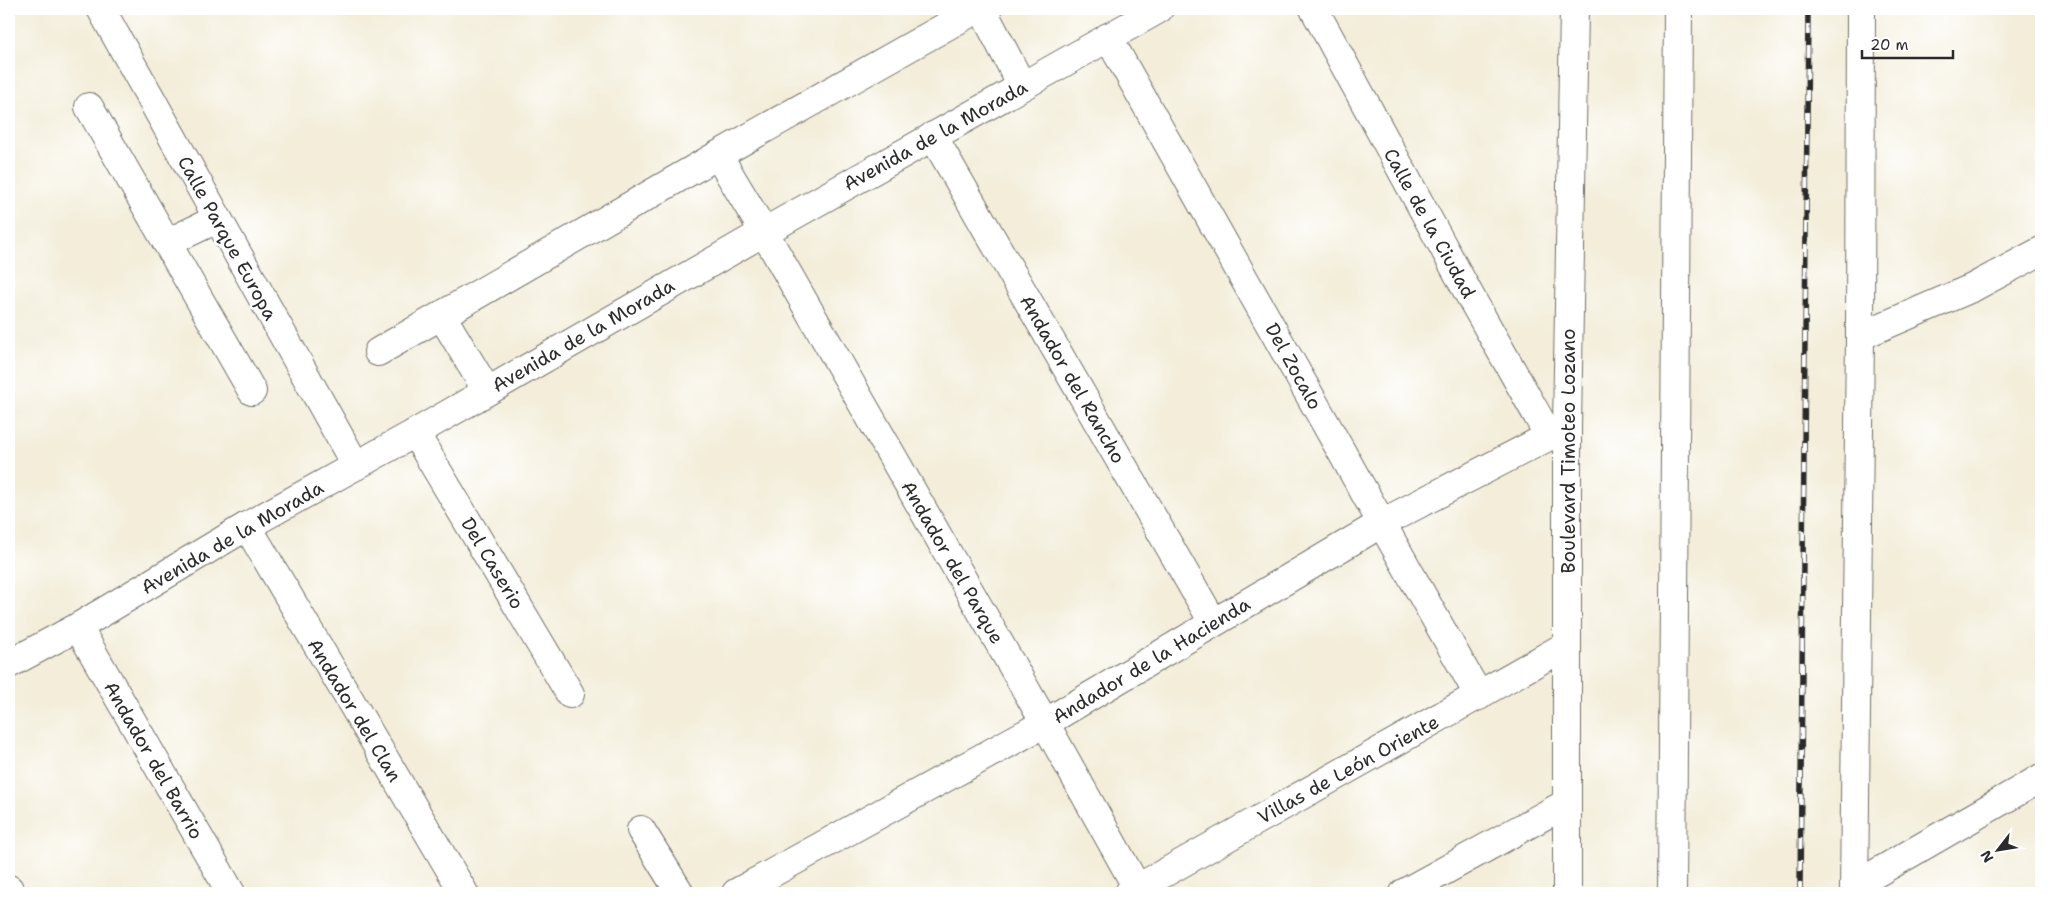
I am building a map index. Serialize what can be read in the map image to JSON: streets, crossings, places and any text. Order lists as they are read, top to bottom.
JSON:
{
  "streets": {
    "street": [
      "Avenida de la Morada",
      "Calle de la Ciudad",
      "Calle Parque Europa",
      "Del Zocalo",
      "Andador del Rancho",
      "Boulevard Timoteo Lozano",
      "Andador del Parque",
      "Del Caserio",
      "Andador de la Hacienda",
      "Andador del Clan",
      "Andador del Barrio",
      "Villas de León Oriente"
    ]
  },
  "crossings": [
    ["Avenida de la Morada", "Calle Parque Europa"],
    ["Avenida de la Morada", "Del Zocalo"],
    ["Avenida de la Morada", "Andador del Rancho"],
    ["Avenida de la Morada", "Andador del Parque"],
    ["Avenida de la Morada", "Del Caserio"],
    ["Avenida de la Morada", "Andador del Clan"],
    ["Avenida de la Morada", "Andador del Barrio"],
    ["Calle de la Ciudad", "Boulevard Timoteo Lozano"],
    ["Calle de la Ciudad", "Andador de la Hacienda"],
    ["Del Zocalo", "Andador de la Hacienda"],
    ["Del Zocalo", "Villas de León Oriente"],
    ["Andador del Rancho", "Andador de la Hacienda"],
    ["Boulevard Timoteo Lozano", "Andador de la Hacienda"],
    ["Boulevard Timoteo Lozano", "Villas de León Oriente"],
    ["Andador del Parque", "Andador de la Hacienda"],
    ["Andador del Parque", "Villas de León Oriente"]
  ],
  "scale_bar": "20 m",
  "north": "bottom left"
}
